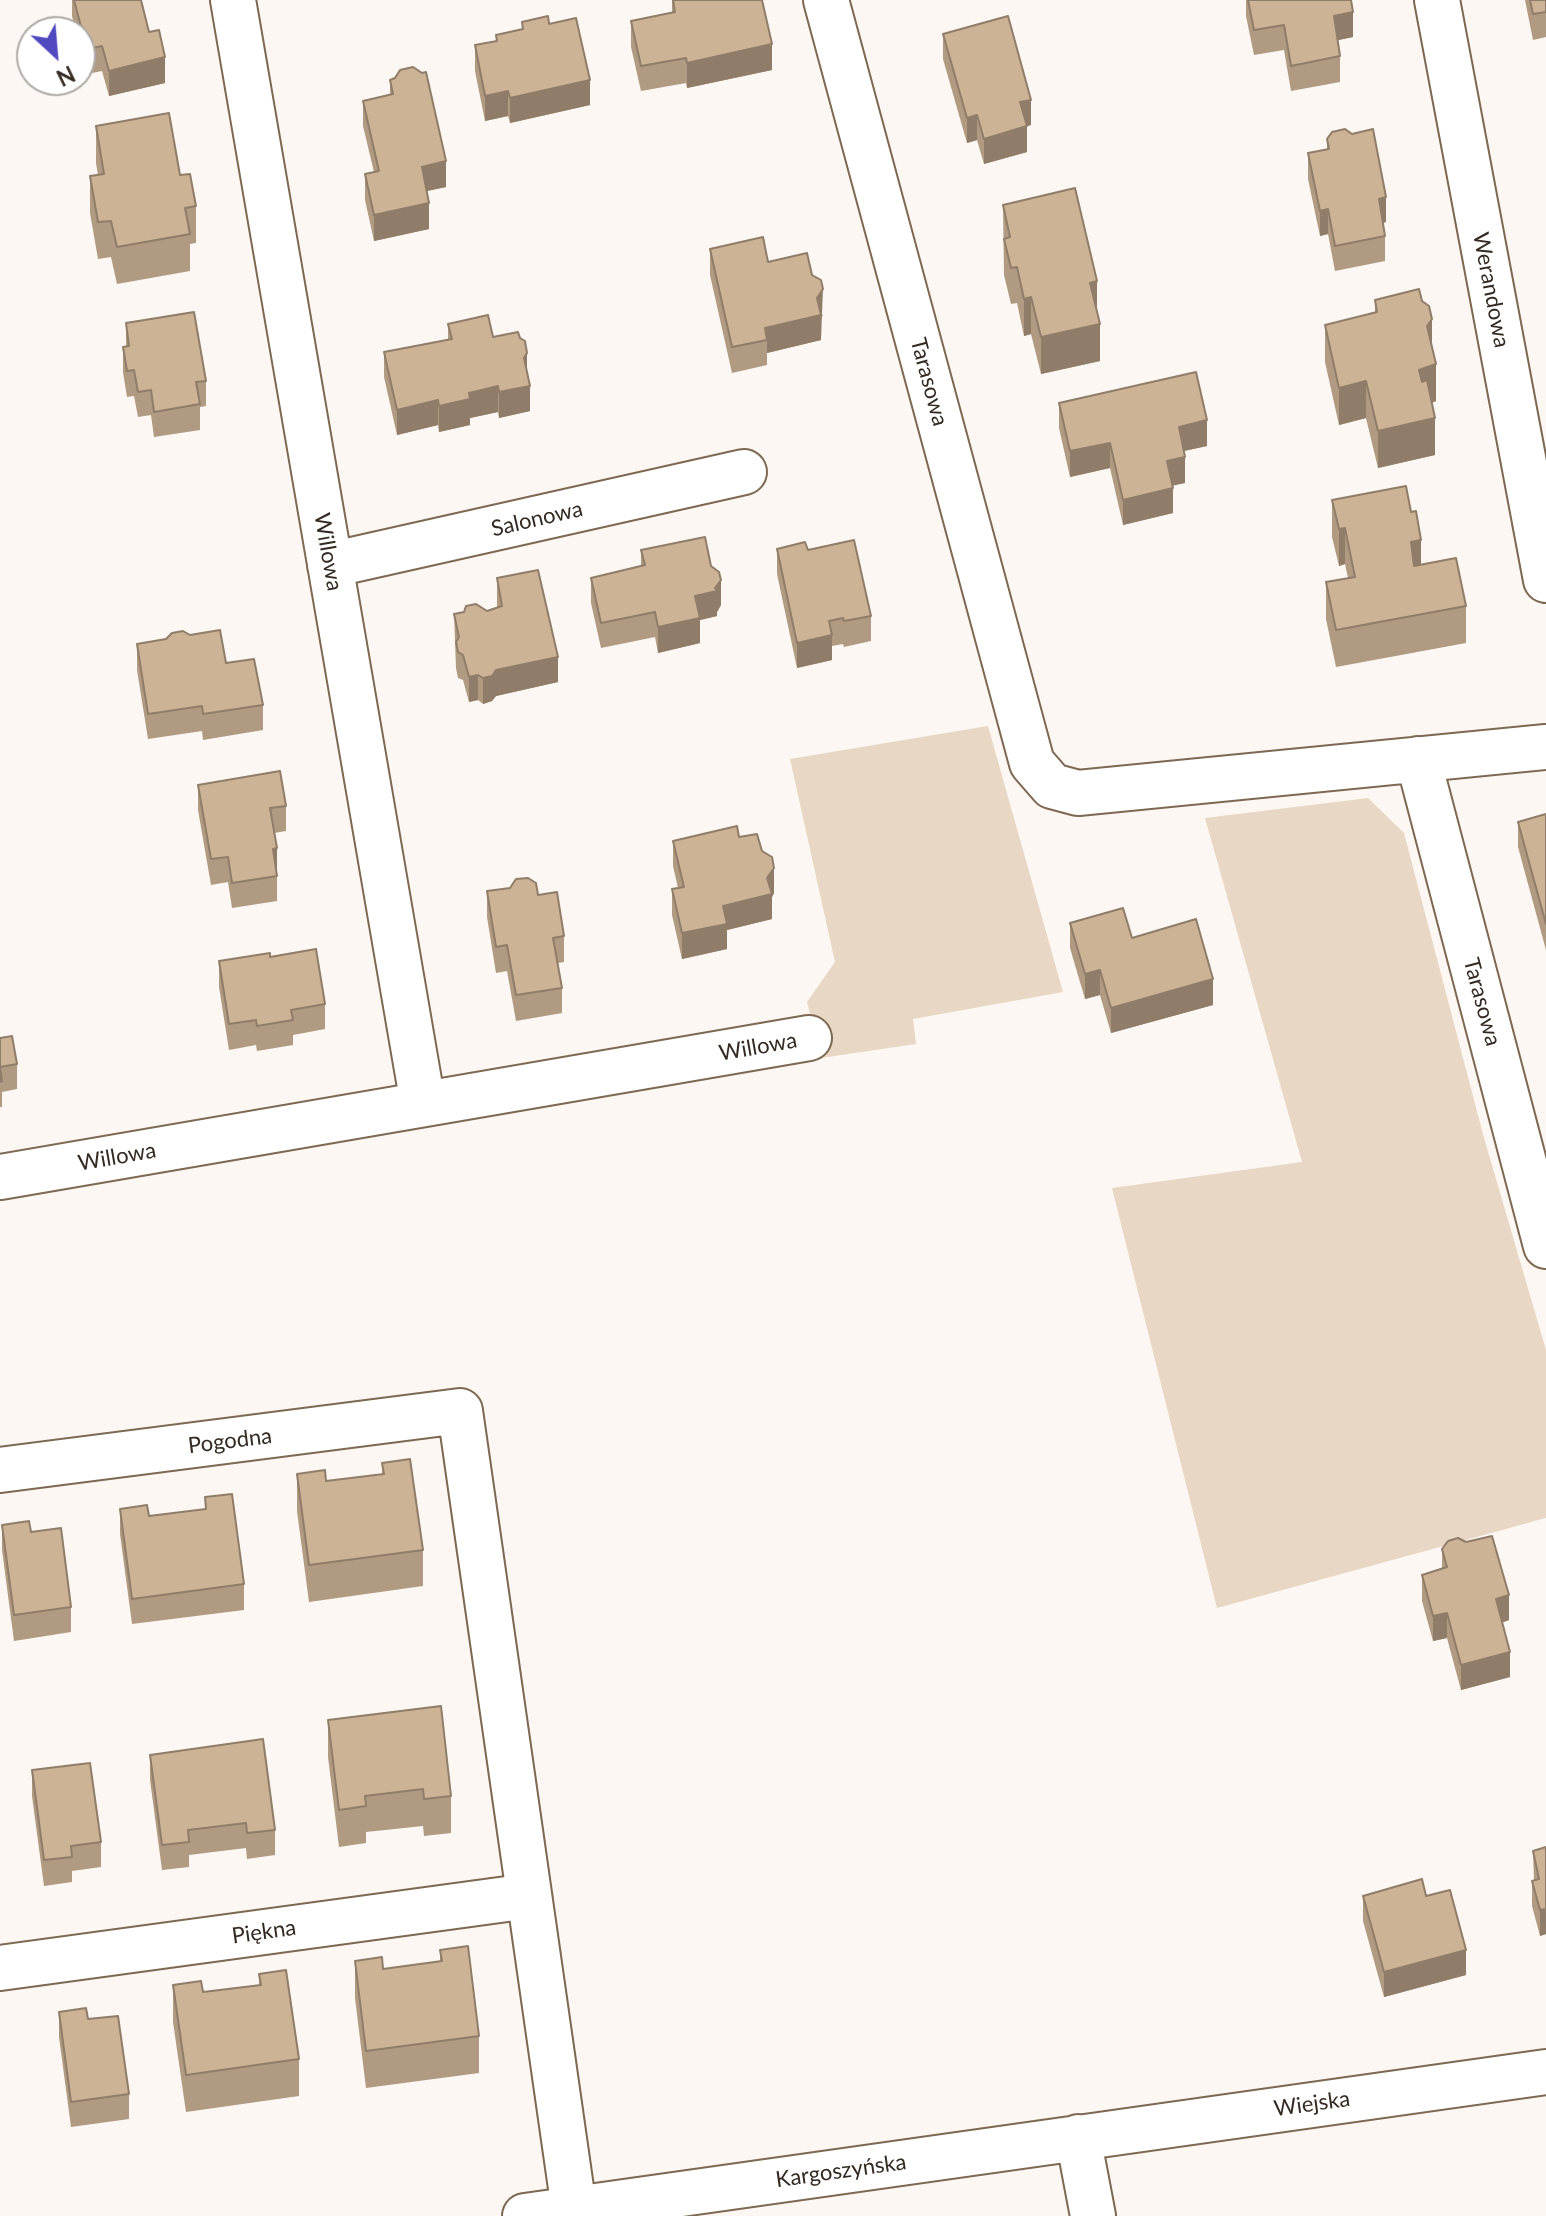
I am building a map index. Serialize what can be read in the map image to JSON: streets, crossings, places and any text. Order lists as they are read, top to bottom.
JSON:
{
  "streets": {
    "street": [
      "Werandowa",
      "Tarasowa",
      "Salonowa",
      "Willowa",
      "Pogodna",
      "Piękna",
      "Wiejska",
      "Kargoszyńska"
    ]
  },
  "crossings": [
    ["Salonowa", "Willowa"],
    ["Pogodna", "Piękna"],
    ["Wiejska", "Kargoszyńska"]
  ],
  "north": "bottom right"
}
